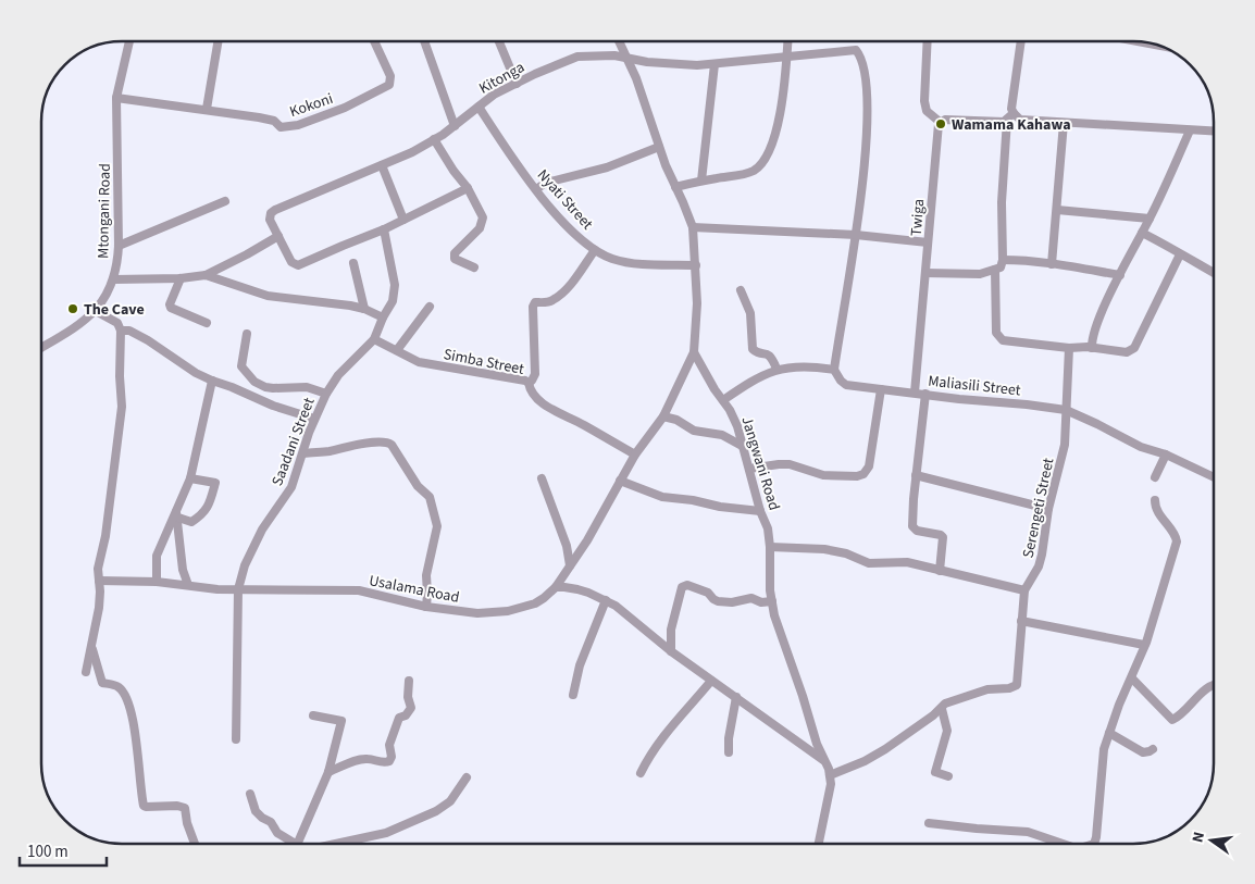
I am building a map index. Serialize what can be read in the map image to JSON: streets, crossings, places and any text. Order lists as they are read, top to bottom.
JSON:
{
  "streets": {
    "street": [
      "Kitonga",
      "Kokoni",
      "Nyati Street",
      "Mtongani Road",
      "Twiga",
      "Simba Street",
      "Maliasili Street",
      "Saadani Street",
      "Jangwani Road",
      "Serengeti Street",
      "Usalama Road"
    ]
  },
  "crossings": [
    ["Kitonga", "Nyati Street"],
    ["Kitonga", "Maliasili Street"],
    ["Kitonga", "Saadani Street"],
    ["Kokoni", "Mtongani Road"],
    ["Twiga", "Maliasili Street"],
    ["Simba Street", "Saadani Street"],
    ["Simba Street", "Usalama Road"],
    ["Maliasili Street", "Serengeti Street"],
    ["Saadani Street", "Usalama Road"],
    ["Jangwani Road", "Serengeti Street"],
    ["Jangwani Road", "Usalama Road"]
  ],
  "places": ["Wamama Kahawa", "The Cave"],
  "scale_bar": "100 m",
  "north": "left"
}
